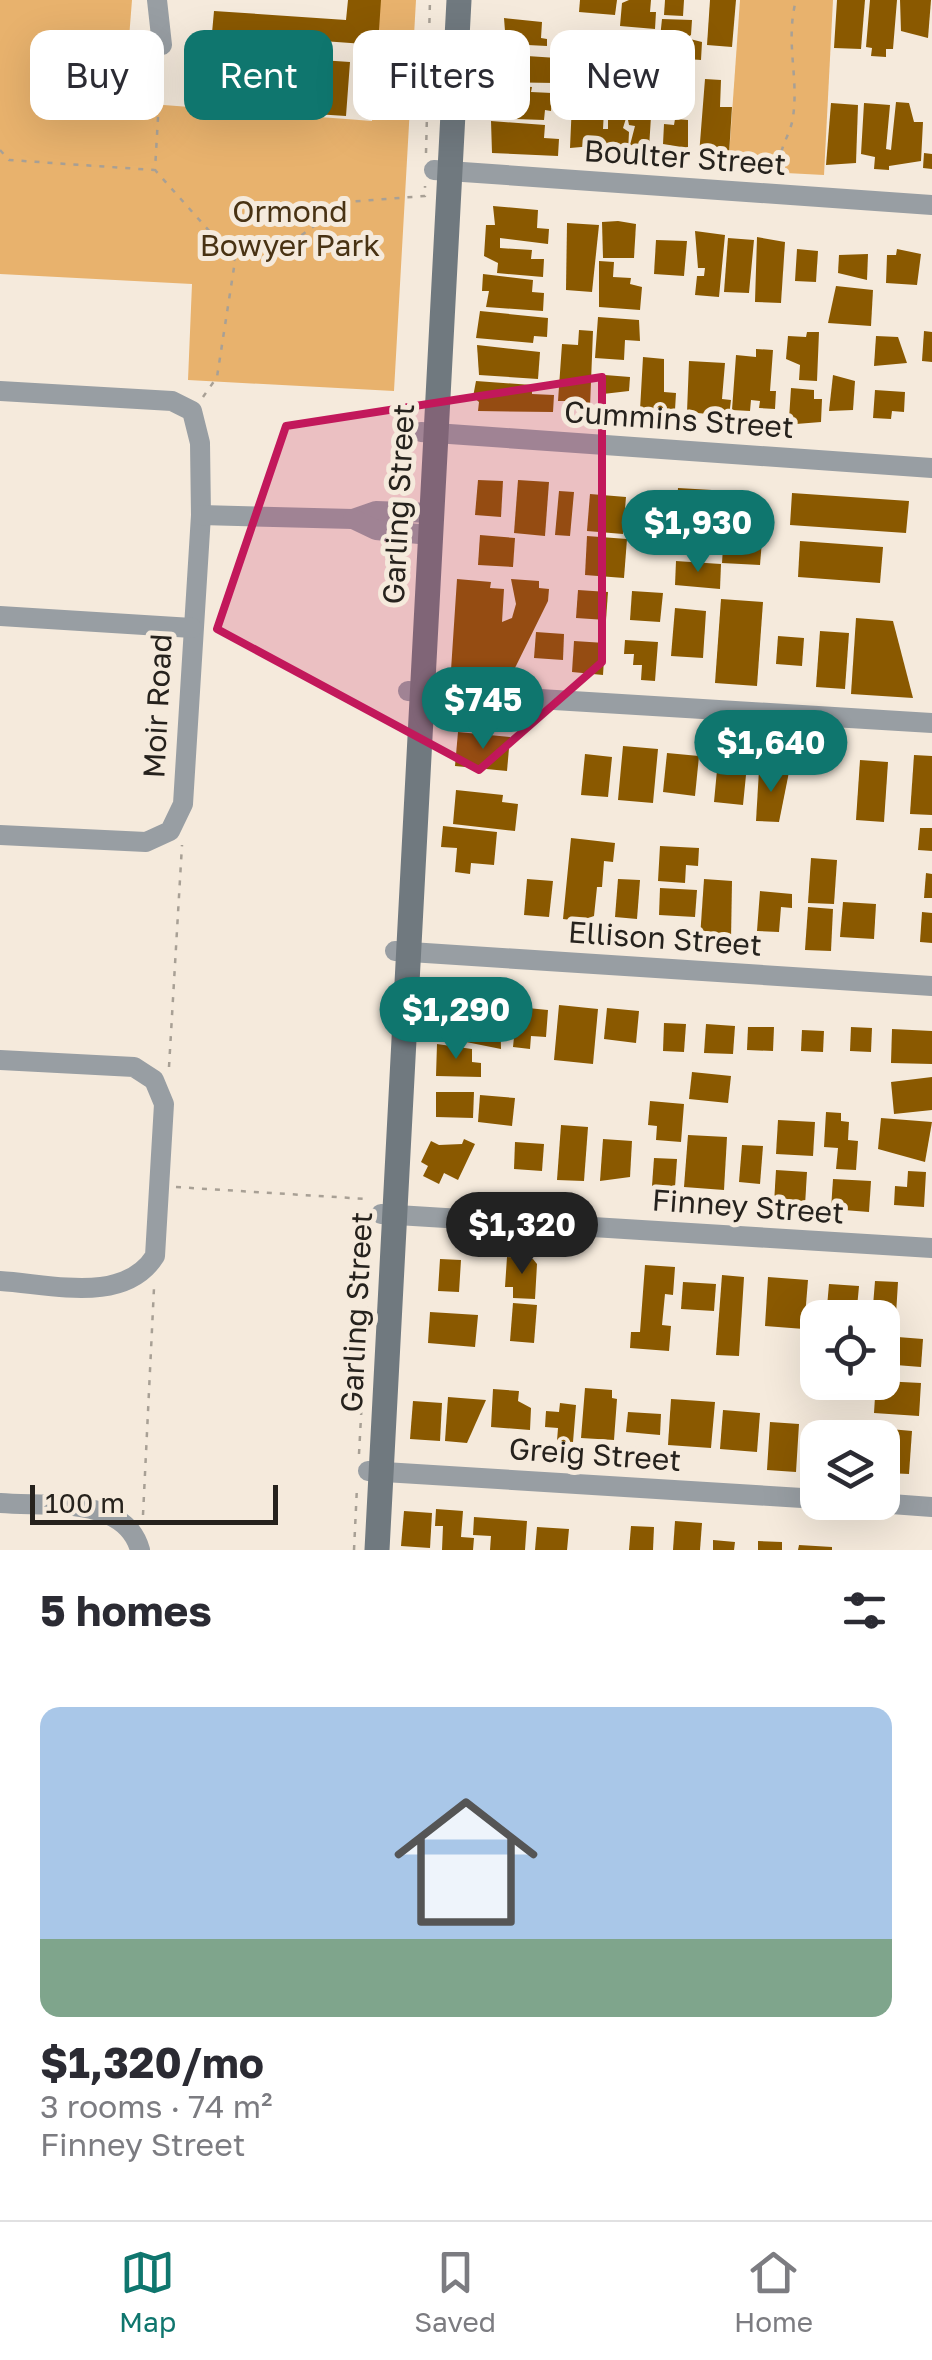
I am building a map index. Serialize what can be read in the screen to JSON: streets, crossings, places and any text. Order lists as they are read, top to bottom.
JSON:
{
  "streets": {
    "street": [
      "Boulter Street",
      "Cummins Street",
      "Garling Street",
      "Moir Road",
      "Ellison Street",
      "Finney Street",
      "Greig Street"
    ]
  },
  "crossings": [
    ["Boulter Street", "Garling Street"],
    ["Cummins Street", "Garling Street"],
    ["Garling Street", "Ellison Street"],
    ["Garling Street", "Finney Street"],
    ["Garling Street", "Greig Street"]
  ],
  "parks": ["Ormond Bowyer Park"],
  "scale_bar": "100 m",
  "page": {
    "chip": [
      "Buy",
      "Rent",
      "Filters",
      "New"
    ],
    "price": [
      "$1,930",
      "$745",
      "$1,640",
      "$1,290",
      "$1,320"
    ],
    "scale": "100 m",
    "heading": "5 homes",
    "list": [
      {
        "name": "$1,320/mo",
        "note": "3 rooms · 74 m² · Finney Street"
      }
    ],
    "tabs": ["Map", "Saved", "Home"]
  }
}
